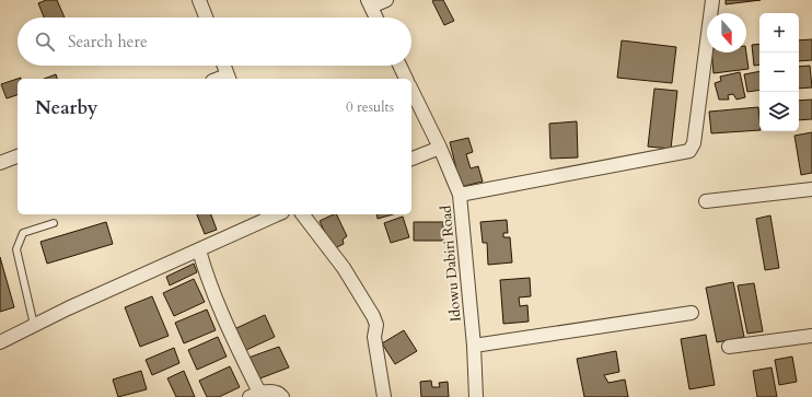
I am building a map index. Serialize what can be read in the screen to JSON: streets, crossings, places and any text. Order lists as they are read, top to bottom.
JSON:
{
  "streets": {
    "street": ["Idowu Dabiri Road"]
  },
  "north": "bottom",
  "page": {
    "map_buttons": ["+", "−"],
    "search": "Search here",
    "heading": ["Nearby", "0 results"]
  }
}
